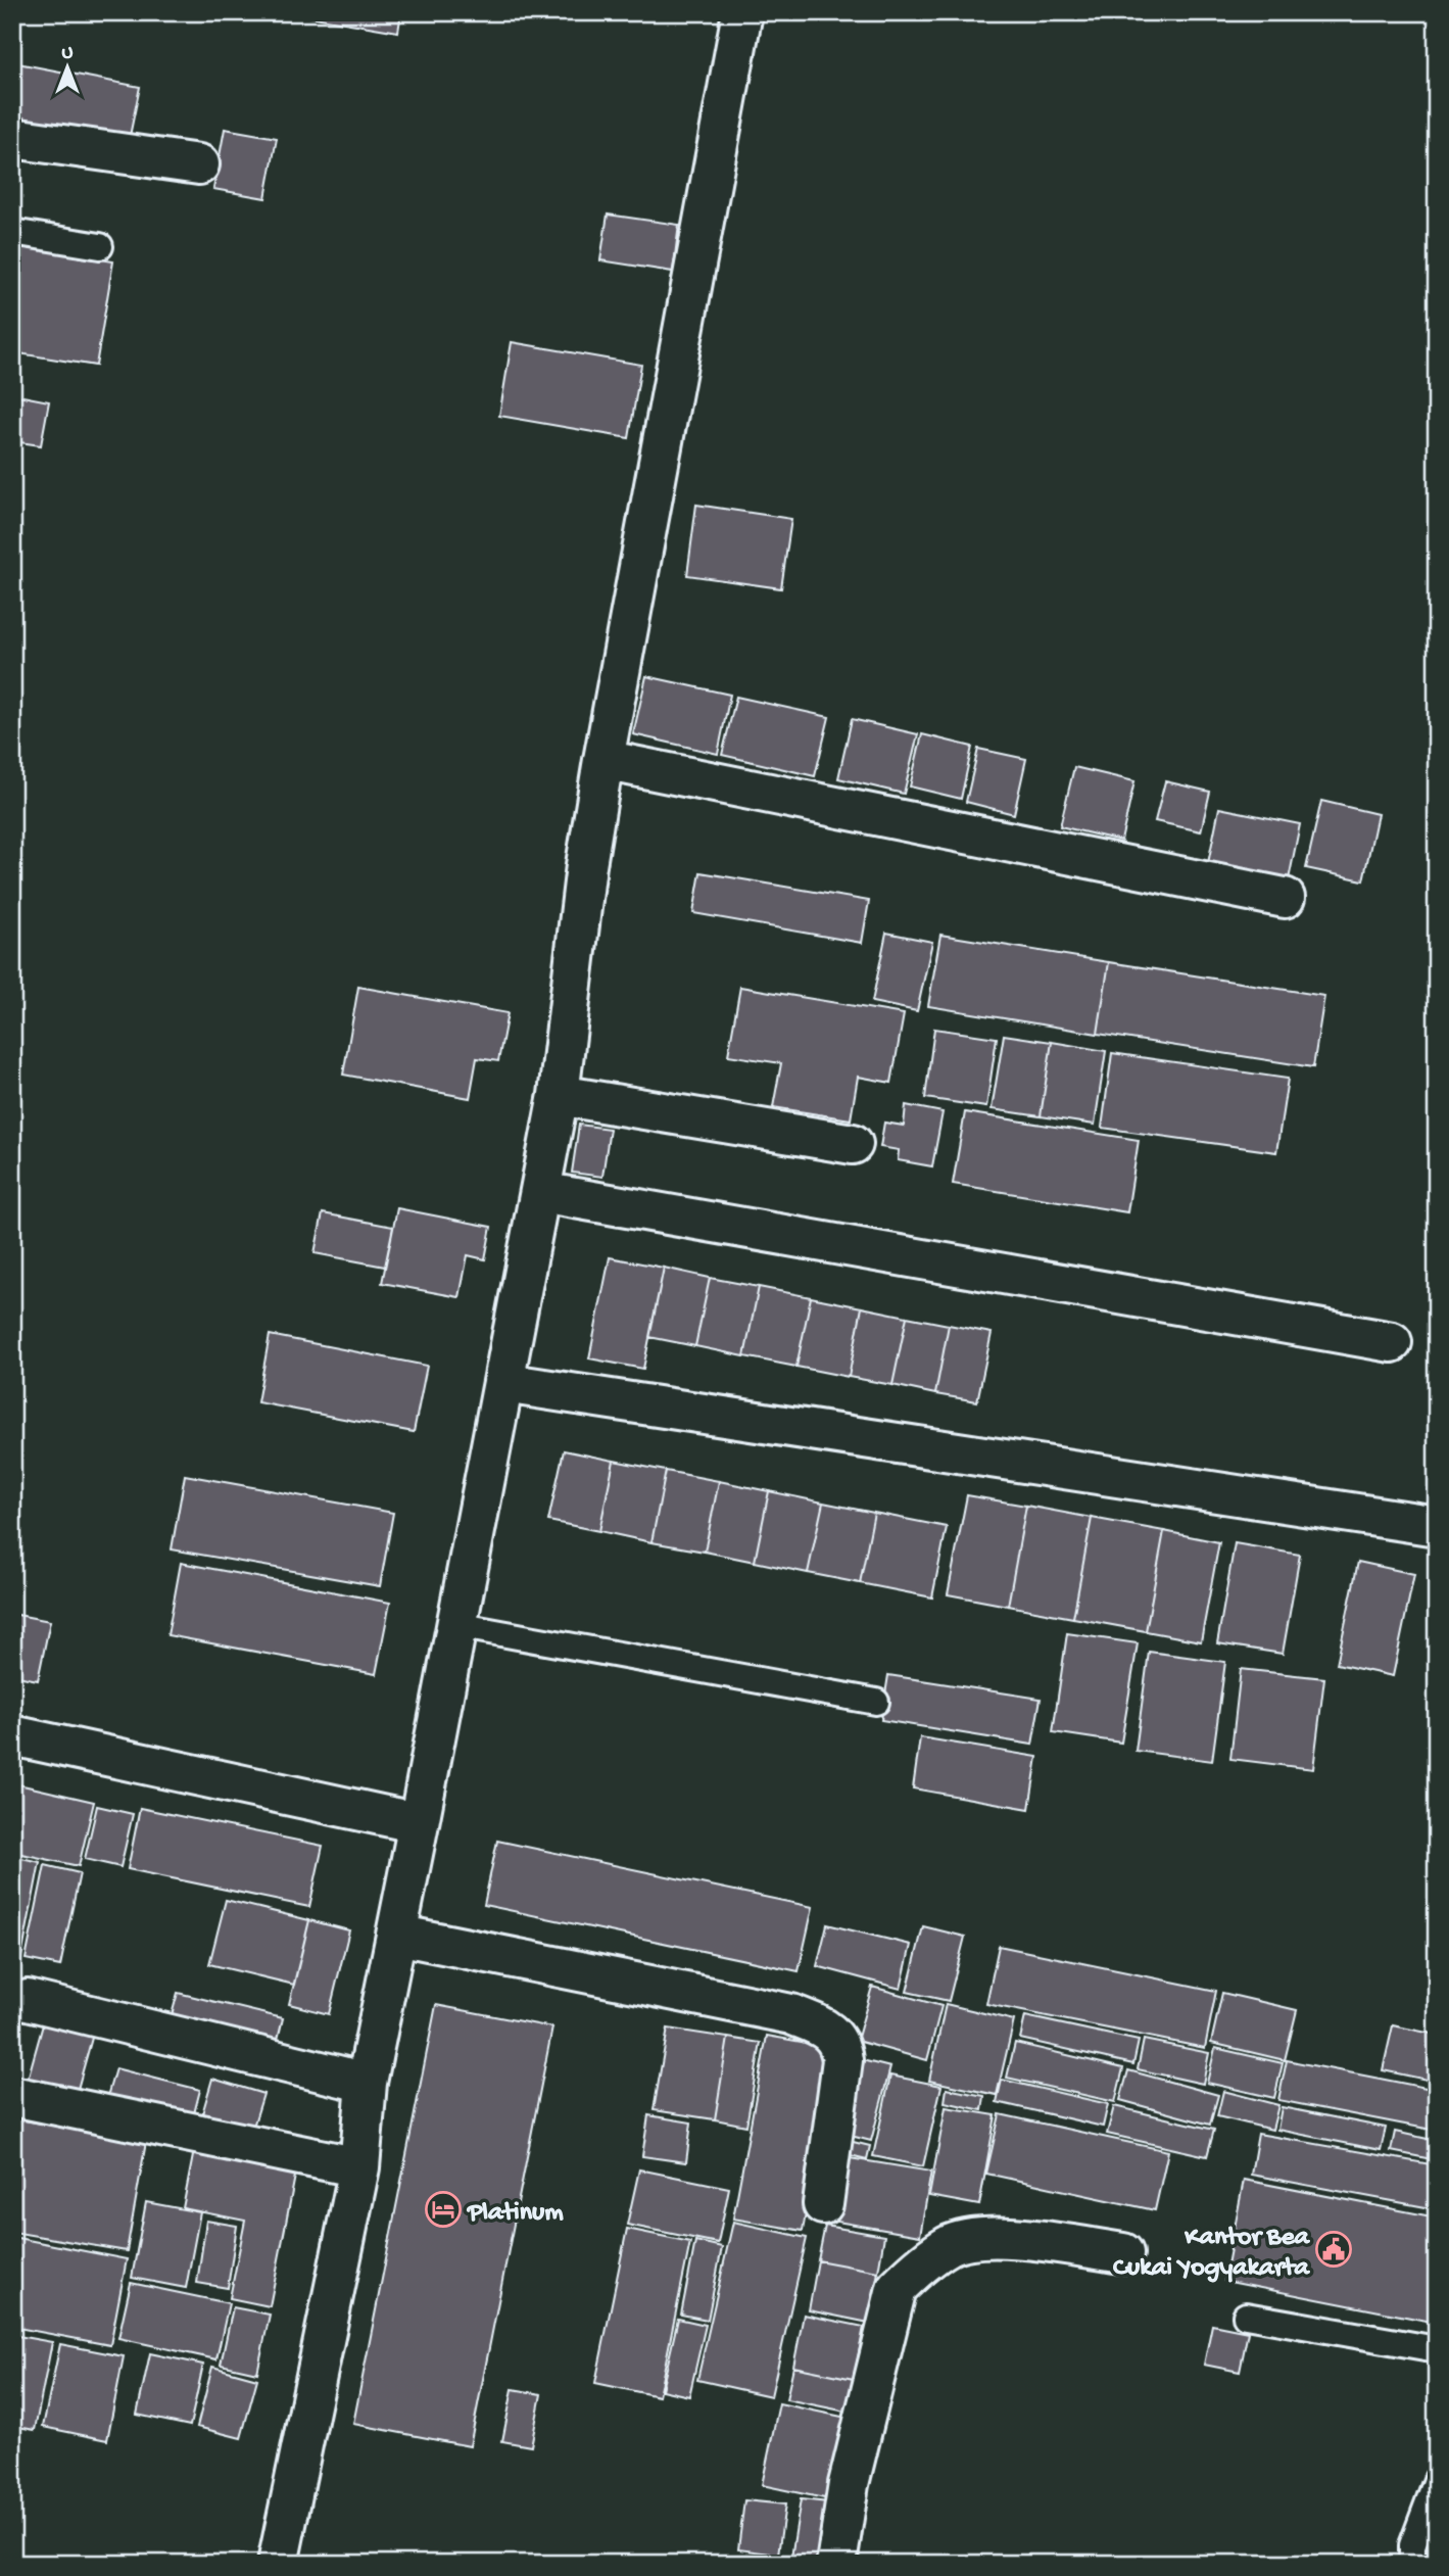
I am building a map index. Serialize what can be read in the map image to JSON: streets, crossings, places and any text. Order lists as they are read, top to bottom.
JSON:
{
  "places": {
    "hotel": ["Platinum"],
    "public building": ["Kantor Bea Cukai Yogyakarta"]
  },
  "north": "top"
}
